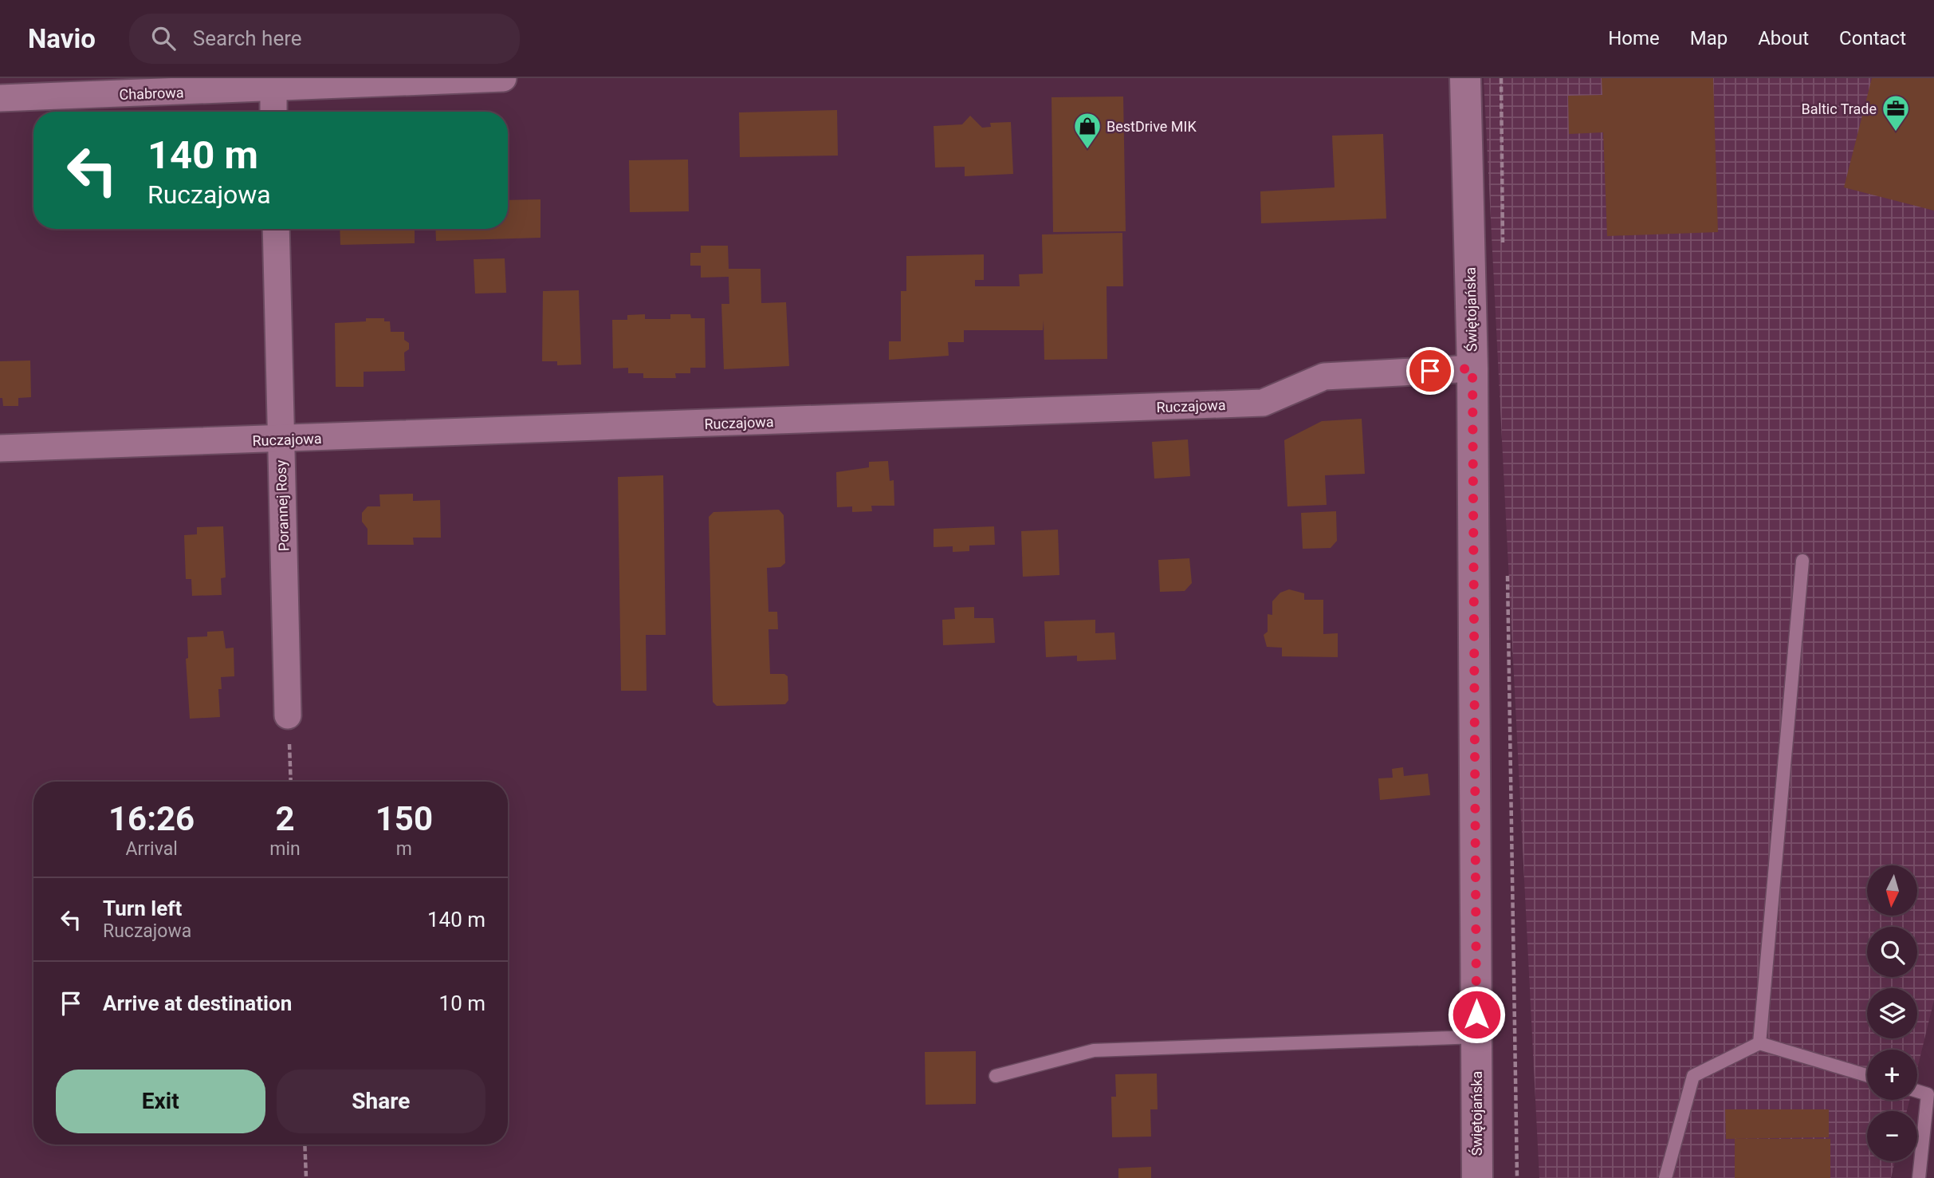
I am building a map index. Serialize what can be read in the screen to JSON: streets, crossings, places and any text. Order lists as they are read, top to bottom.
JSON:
{
  "streets": {
    "street": [
      "Chabrowa",
      "Świętojańska",
      "Ruczajowa",
      "Porannej Rosy"
    ]
  },
  "crossings": [
    ["Świętojańska", "Ruczajowa"],
    ["Ruczajowa", "Porannej Rosy"]
  ],
  "places": {
    "office": ["Baltic Trade"],
    "shop": ["BestDrive MIK"]
  },
  "north": "bottom",
  "page": {
    "header": "Navio",
    "search": "Search here",
    "nav": [
      "Home",
      "Map",
      "About",
      "Contact"
    ],
    "turn": ["140 m", "Ruczajowa"],
    "eta": [
      "16:26",
      "Arrival",
      "2",
      "min",
      "150",
      "m"
    ],
    "map_buttons": ["+", "−"],
    "list": [
      {
        "name": "Turn left",
        "note": "Ruczajowa",
        "value": "140 m"
      },
      {
        "name": "Arrive at destination",
        "value": "10 m"
      }
    ],
    "buttons": ["Exit", "Share"]
  }
}
